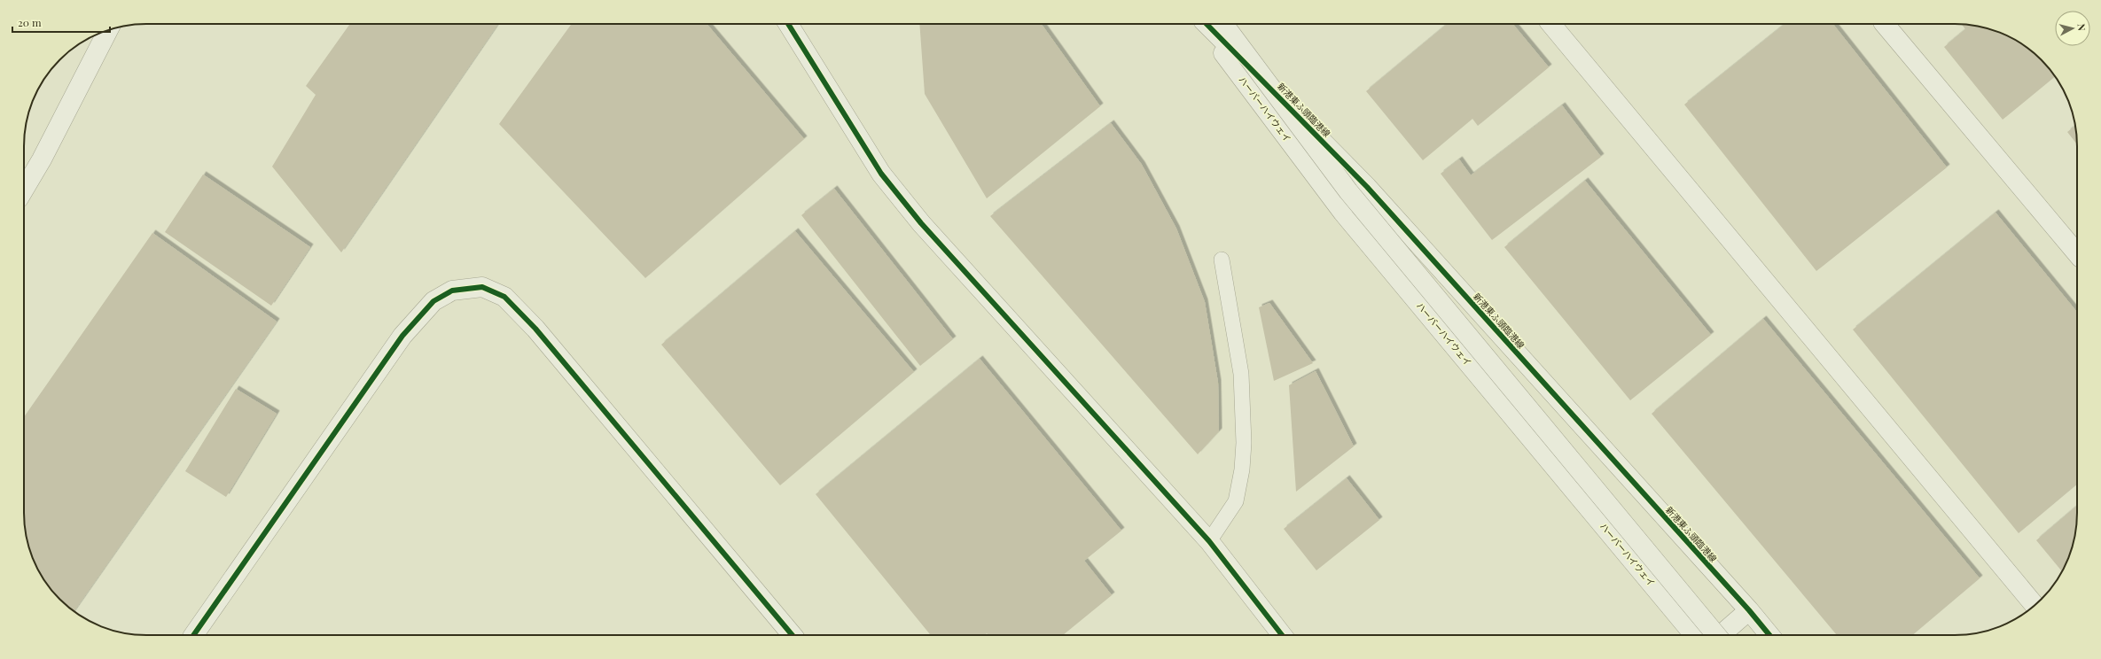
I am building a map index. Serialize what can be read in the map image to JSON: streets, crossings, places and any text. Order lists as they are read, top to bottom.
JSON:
{
  "streets": {
    "street": ["ハーバーハイウェイ", "新港東ふ頭臨港線"]
  },
  "scale_bar": "20 m",
  "north": "right"
}
